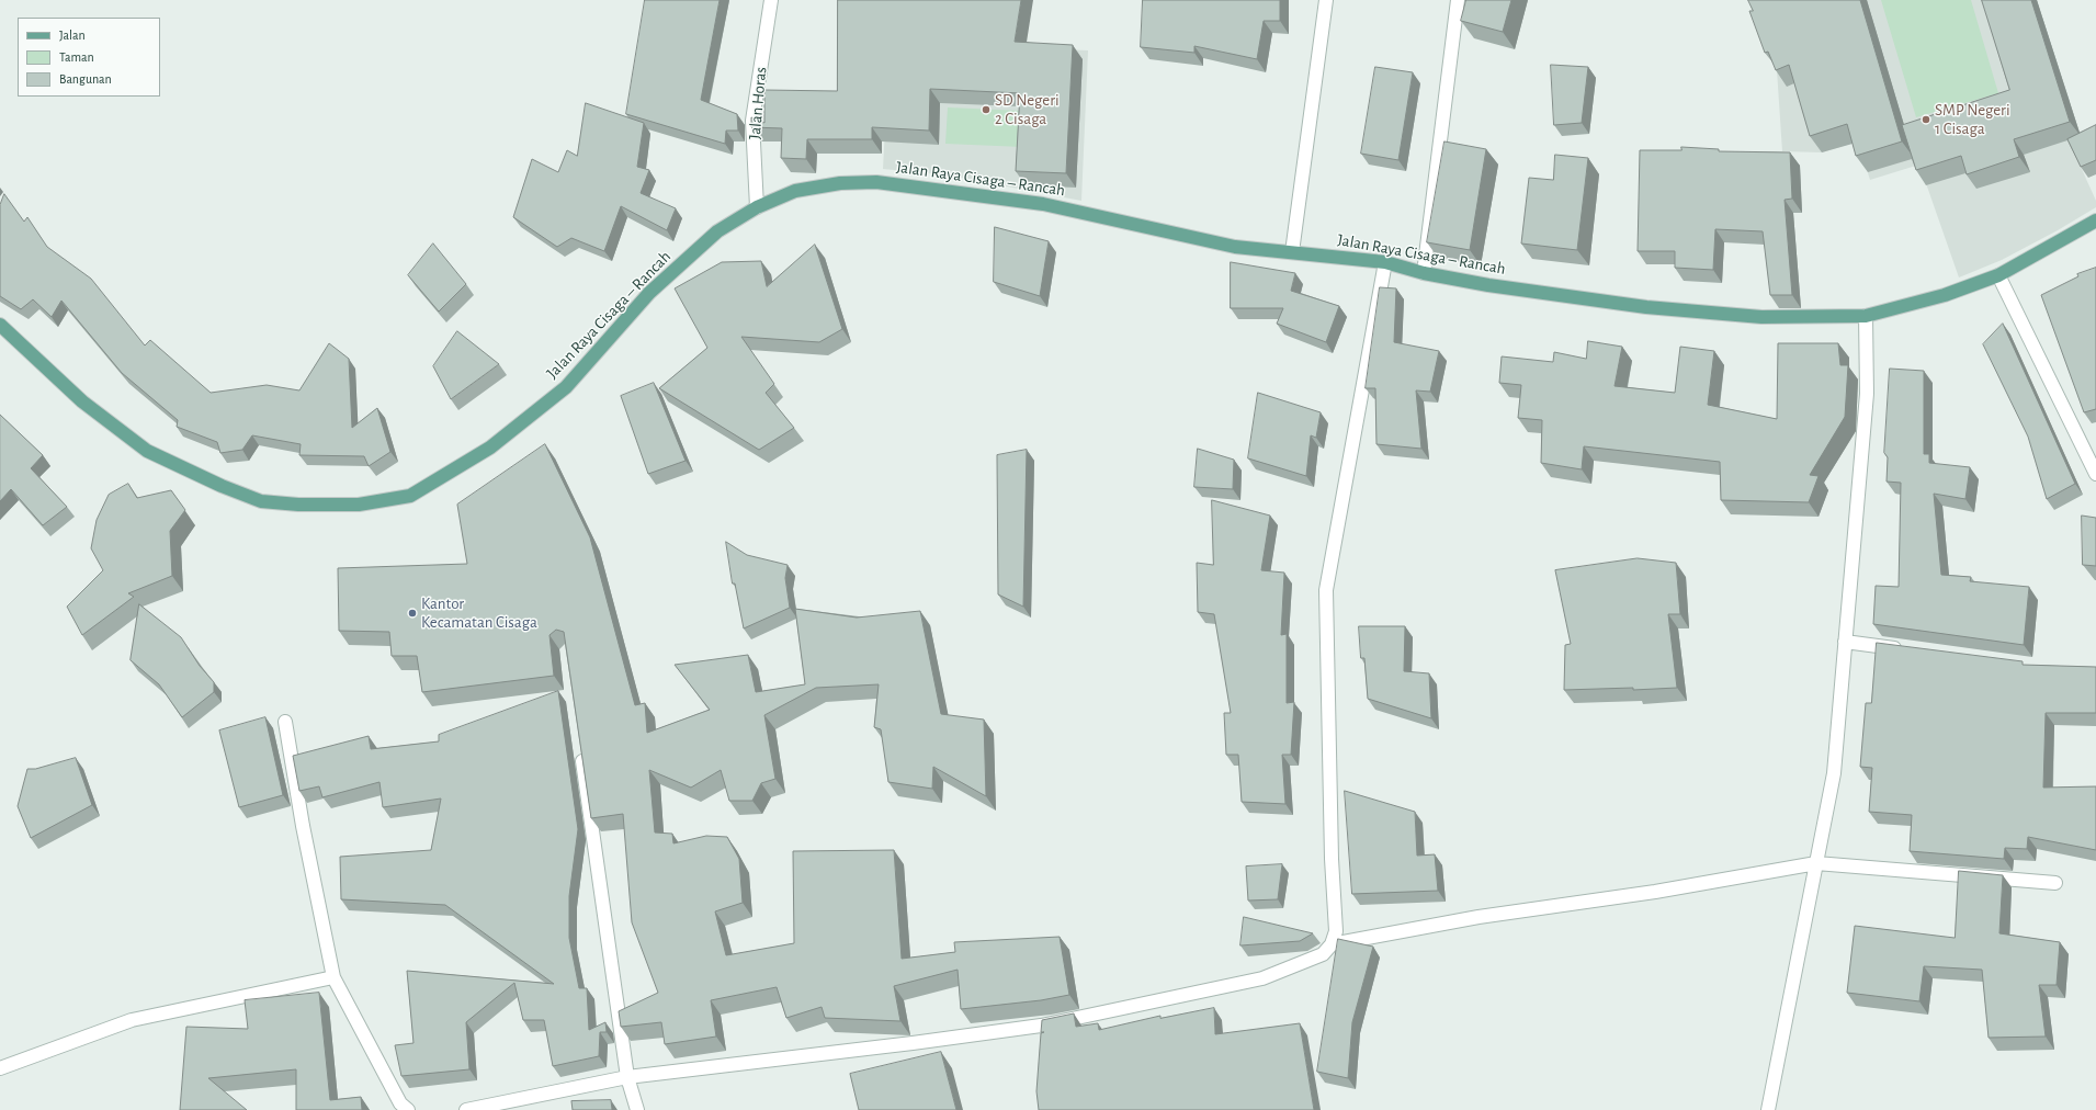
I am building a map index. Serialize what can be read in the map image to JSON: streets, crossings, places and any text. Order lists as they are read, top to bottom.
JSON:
{
  "streets": {
    "main road": ["Jalan Raya Cisaga – Rancah"],
    "street": ["Jalan Horas"]
  },
  "crossings": [
    ["Jalan Horas", "Jalan Raya Cisaga – Rancah"]
  ],
  "places": ["SD Negeri 2 Cisaga", "SMP Negeri 1 Cisaga", "Kantor Kecamatan Cisaga"],
  "legend": ["Jalan", "Taman", "Bangunan"]
}
